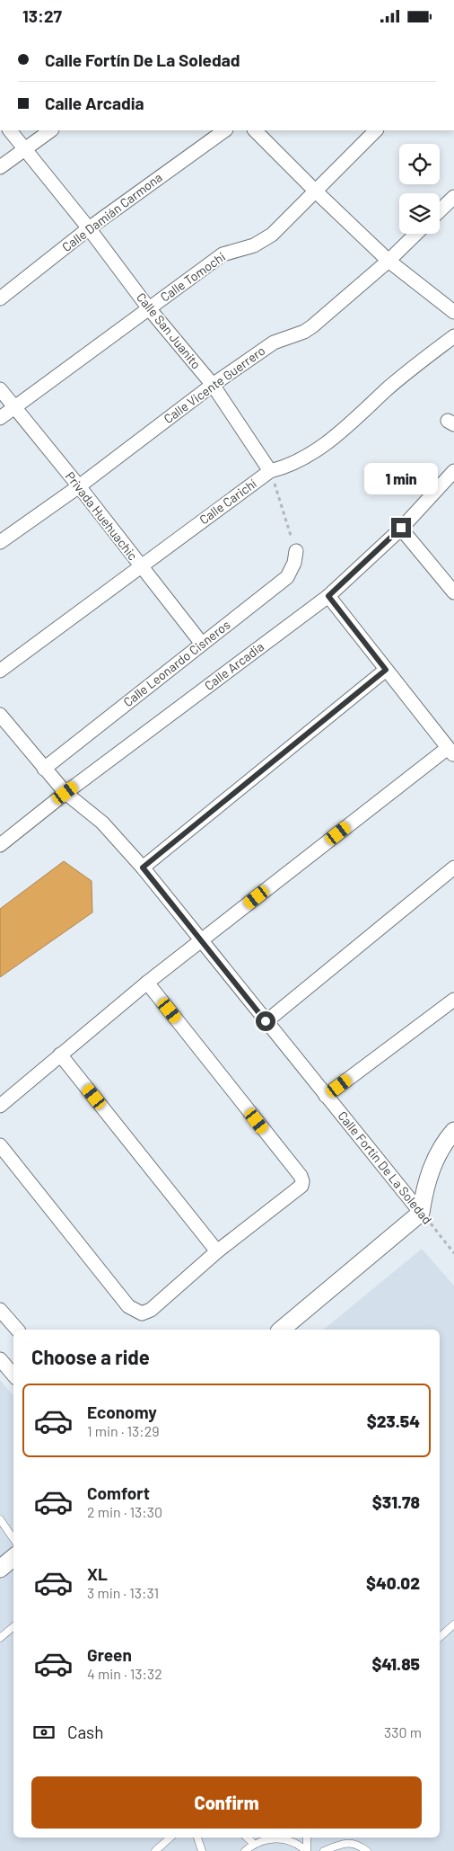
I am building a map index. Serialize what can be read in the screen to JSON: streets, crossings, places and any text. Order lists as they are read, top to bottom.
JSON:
{
  "streets": {
    "street": [
      "Calle Damián Carmona",
      "Calle Tomochi",
      "Calle San Juanito",
      "Calle Vicente Guerrero",
      "Calle Carichí",
      "Privada Huehuachic",
      "Calle Leonardo Cisneros",
      "Calle Arcadia",
      "Calle Fortín De La Soledad"
    ]
  },
  "crossings": [
    ["Calle Damián Carmona", "Calle San Juanito"],
    ["Calle Tomochi", "Calle San Juanito"],
    ["Calle Tomochi", "Privada Huehuachic"],
    ["Calle San Juanito", "Calle Vicente Guerrero"],
    ["Calle San Juanito", "Calle Carichí"],
    ["Calle Vicente Guerrero", "Privada Huehuachic"],
    ["Calle Carichí", "Privada Huehuachic"],
    ["Privada Huehuachic", "Calle Leonardo Cisneros"],
    ["Calle Leonardo Cisneros", "Calle Fortín De La Soledad"],
    ["Calle Arcadia", "Calle Fortín De La Soledad"]
  ],
  "page": {
    "status": "13:27",
    "banner": ["Calle Fortín De La Soledad", "Calle Arcadia"],
    "bubble": "1 min",
    "heading": "Choose a ride",
    "list": [
      {
        "name": "Economy",
        "note": "1 min · 13:29",
        "value": "$23.54"
      },
      {
        "name": "Comfort",
        "note": "2 min · 13:30",
        "value": "$31.78"
      },
      {
        "name": "XL",
        "note": "3 min · 13:31",
        "value": "$40.02"
      },
      {
        "name": "Green",
        "note": "4 min · 13:32",
        "value": "$41.85"
      }
    ],
    "pay": ["Cash", "330 m"],
    "buttons": "Confirm"
  }
}
